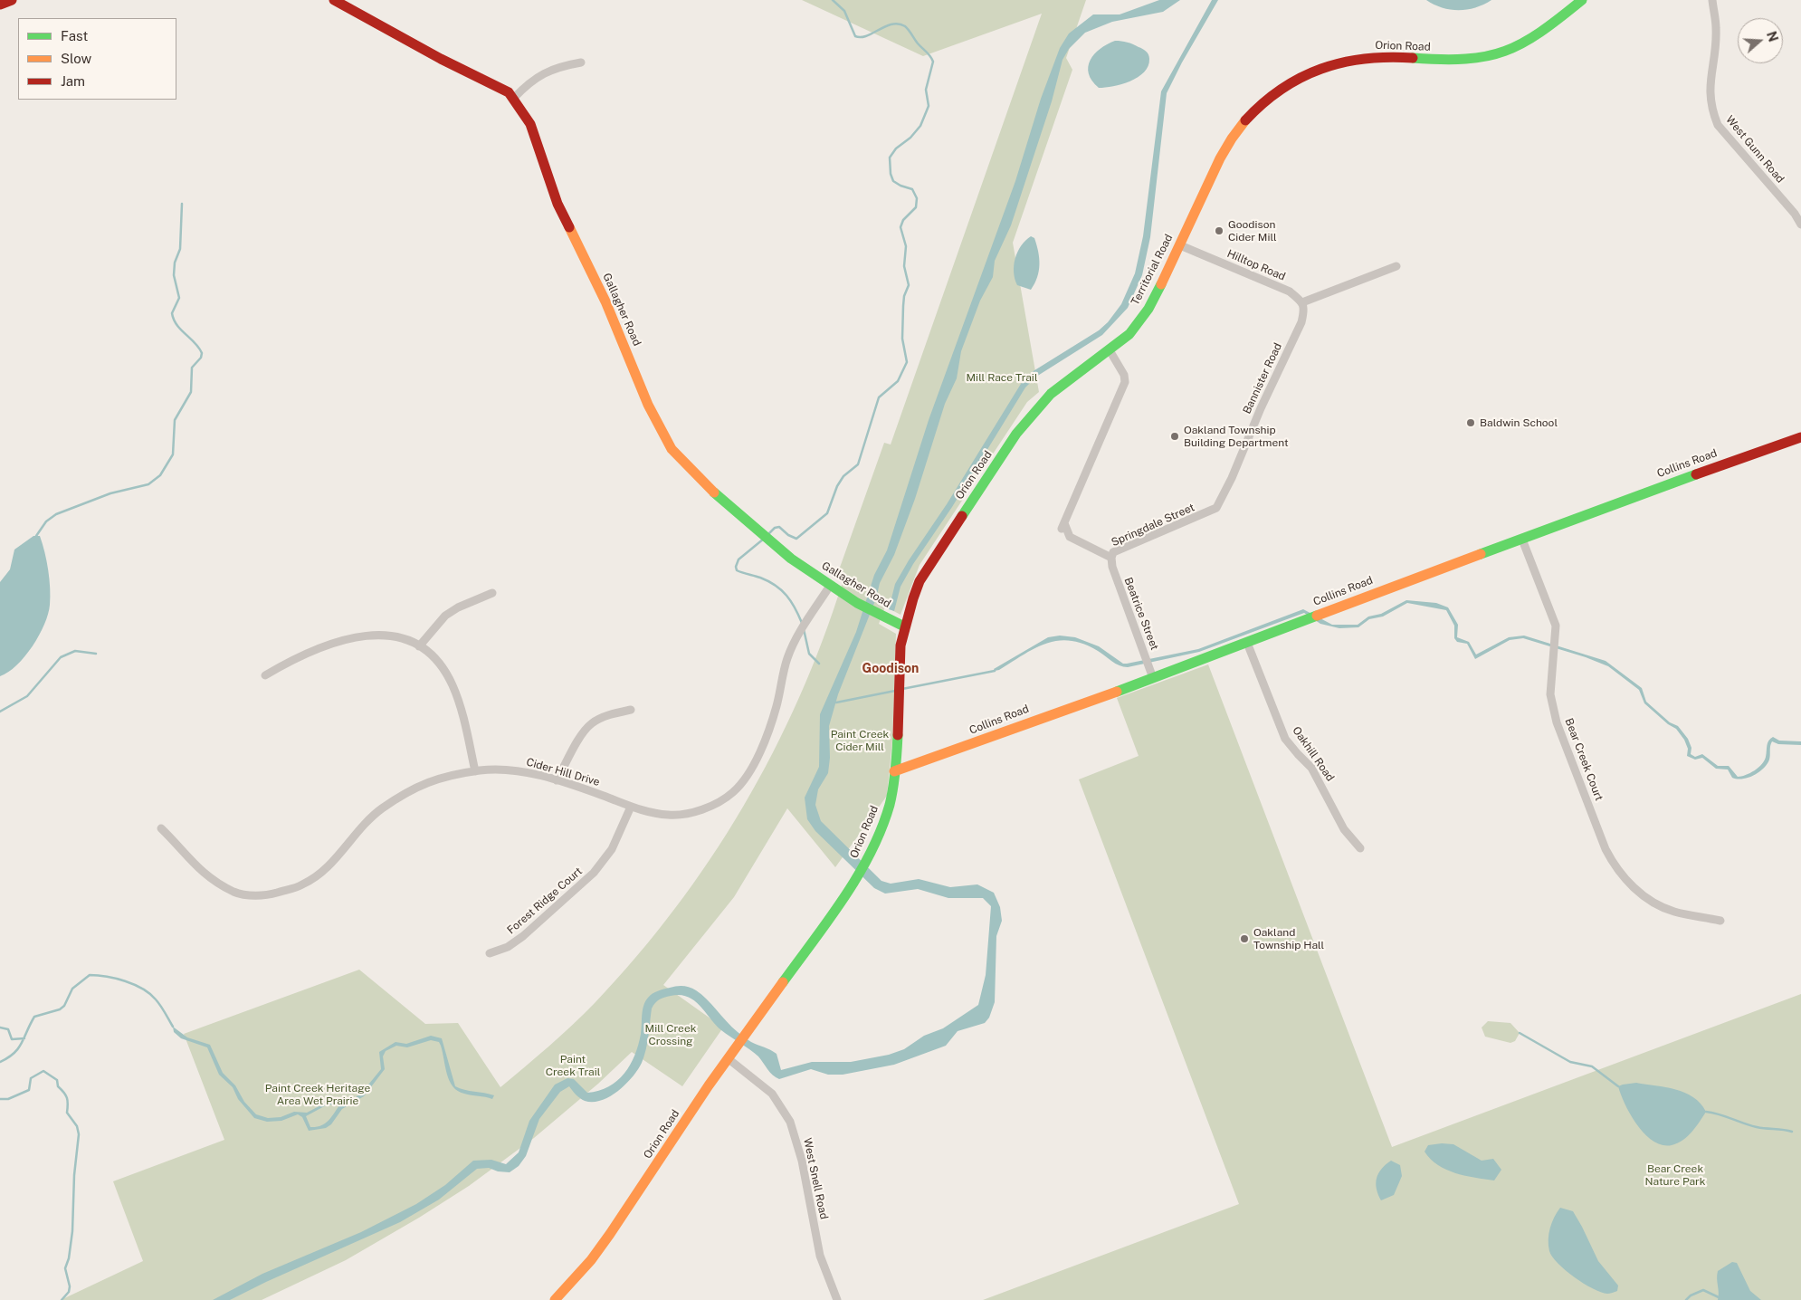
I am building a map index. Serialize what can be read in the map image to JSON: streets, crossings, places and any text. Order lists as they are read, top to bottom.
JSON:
{
  "streets": {
    "street": [
      "Orion Road",
      "West Gunn Road",
      "Hilltop Road",
      "Territorial Road",
      "Gallagher Road",
      "Bannister Road",
      "Collins Road",
      "Springdale Street",
      "Beatrice Street",
      "Oakhill Road",
      "Bear Creek Court",
      "Cider Hill Drive",
      "Forest Ridge Court",
      "West Snell Road"
    ]
  },
  "crossings": [
    ["Orion Road", "Territorial Road"],
    ["Orion Road", "Gallagher Road"],
    ["Orion Road", "Collins Road"],
    ["Orion Road", "Springdale Street"],
    ["Orion Road", "West Snell Road"],
    ["Hilltop Road", "Territorial Road"],
    ["Hilltop Road", "Bannister Road"],
    ["Territorial Road", "Springdale Street"],
    ["Gallagher Road", "Cider Hill Drive"],
    ["Bannister Road", "Springdale Street"],
    ["Collins Road", "Beatrice Street"],
    ["Collins Road", "Oakhill Road"],
    ["Collins Road", "Bear Creek Court"],
    ["Springdale Street", "Beatrice Street"],
    ["Cider Hill Drive", "Forest Ridge Court"]
  ],
  "districts": ["Goodison"],
  "parks": [
    "Mill Race Trail",
    "Paint Creek Cider Mill",
    "Mill Creek Crossing",
    "Paint Creek Trail",
    "Paint Creek Heritage Area Wet Prairie",
    "Bear Creek Nature Park"
  ],
  "places": [
    "Goodison Cider Mill",
    "Baldwin School",
    "Oakland Township Building Department",
    "Oakland Township Hall"
  ],
  "legend": ["Fast", "Slow", "Jam"],
  "north": "right"
}
